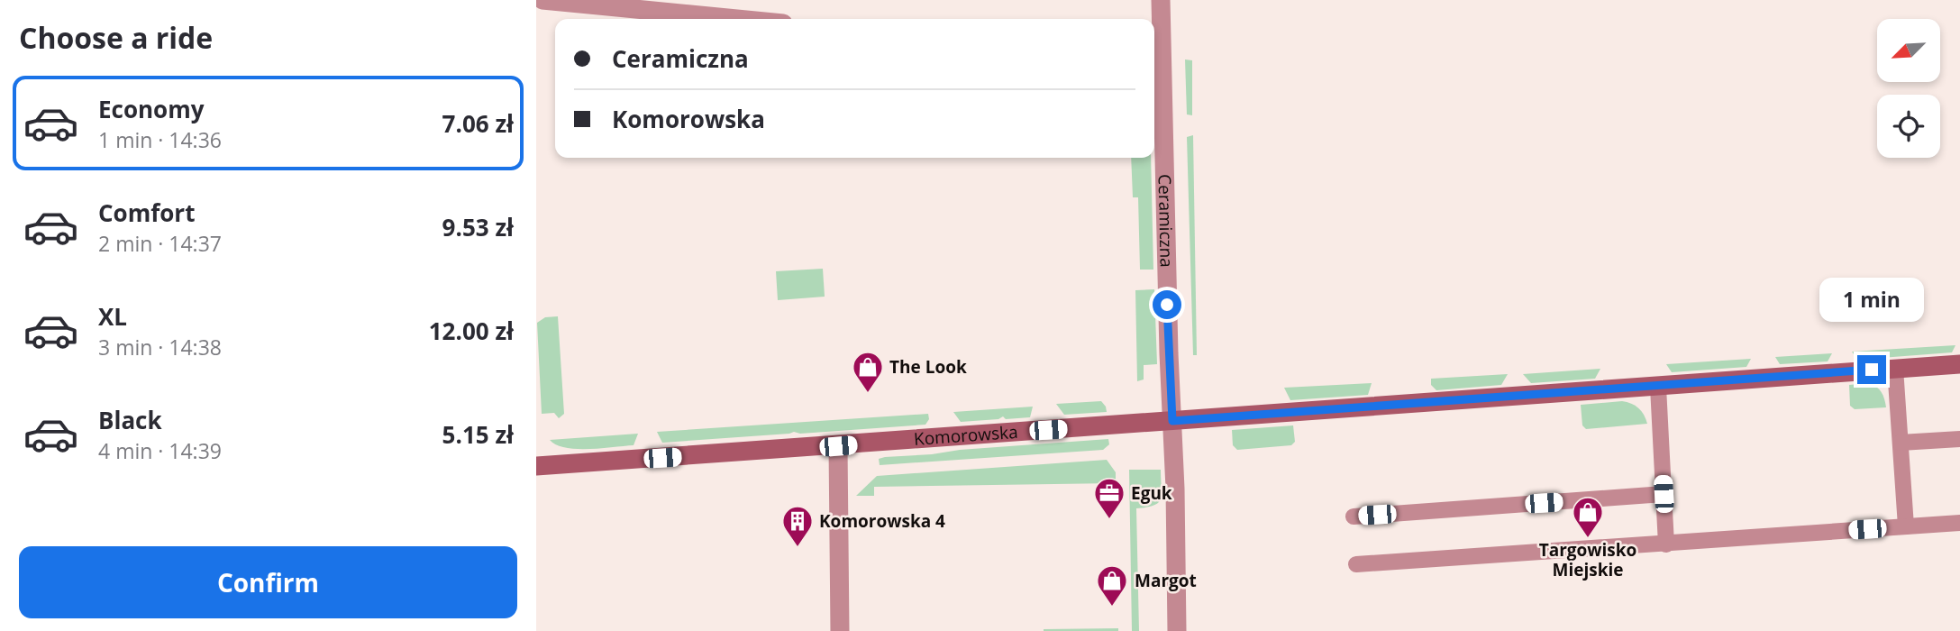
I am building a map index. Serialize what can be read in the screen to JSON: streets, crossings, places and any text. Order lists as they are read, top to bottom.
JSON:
{
  "streets": {
    "street": ["Ceramiczna", "Komorowska"]
  },
  "crossings": [
    ["Ceramiczna", "Komorowska"]
  ],
  "places": {
    "shop": ["The Look", "Targowisko Miejskie", "Margot"],
    "office": ["Eguk"],
    "building": ["Komorowska 4"]
  },
  "north": "bottom left",
  "page": {
    "heading": "Choose a ride",
    "banner": ["Ceramiczna", "Komorowska"],
    "list": [
      {
        "name": "Economy",
        "note": "1 min · 14:36",
        "value": "7.06 zł"
      },
      {
        "name": "Comfort",
        "note": "2 min · 14:37",
        "value": "9.53 zł"
      },
      {
        "name": "XL",
        "note": "3 min · 14:38",
        "value": "12.00 zł"
      },
      {
        "name": "Black",
        "note": "4 min · 14:39",
        "value": "5.15 zł"
      }
    ],
    "bubble": "1 min",
    "buttons": "Confirm"
  }
}
